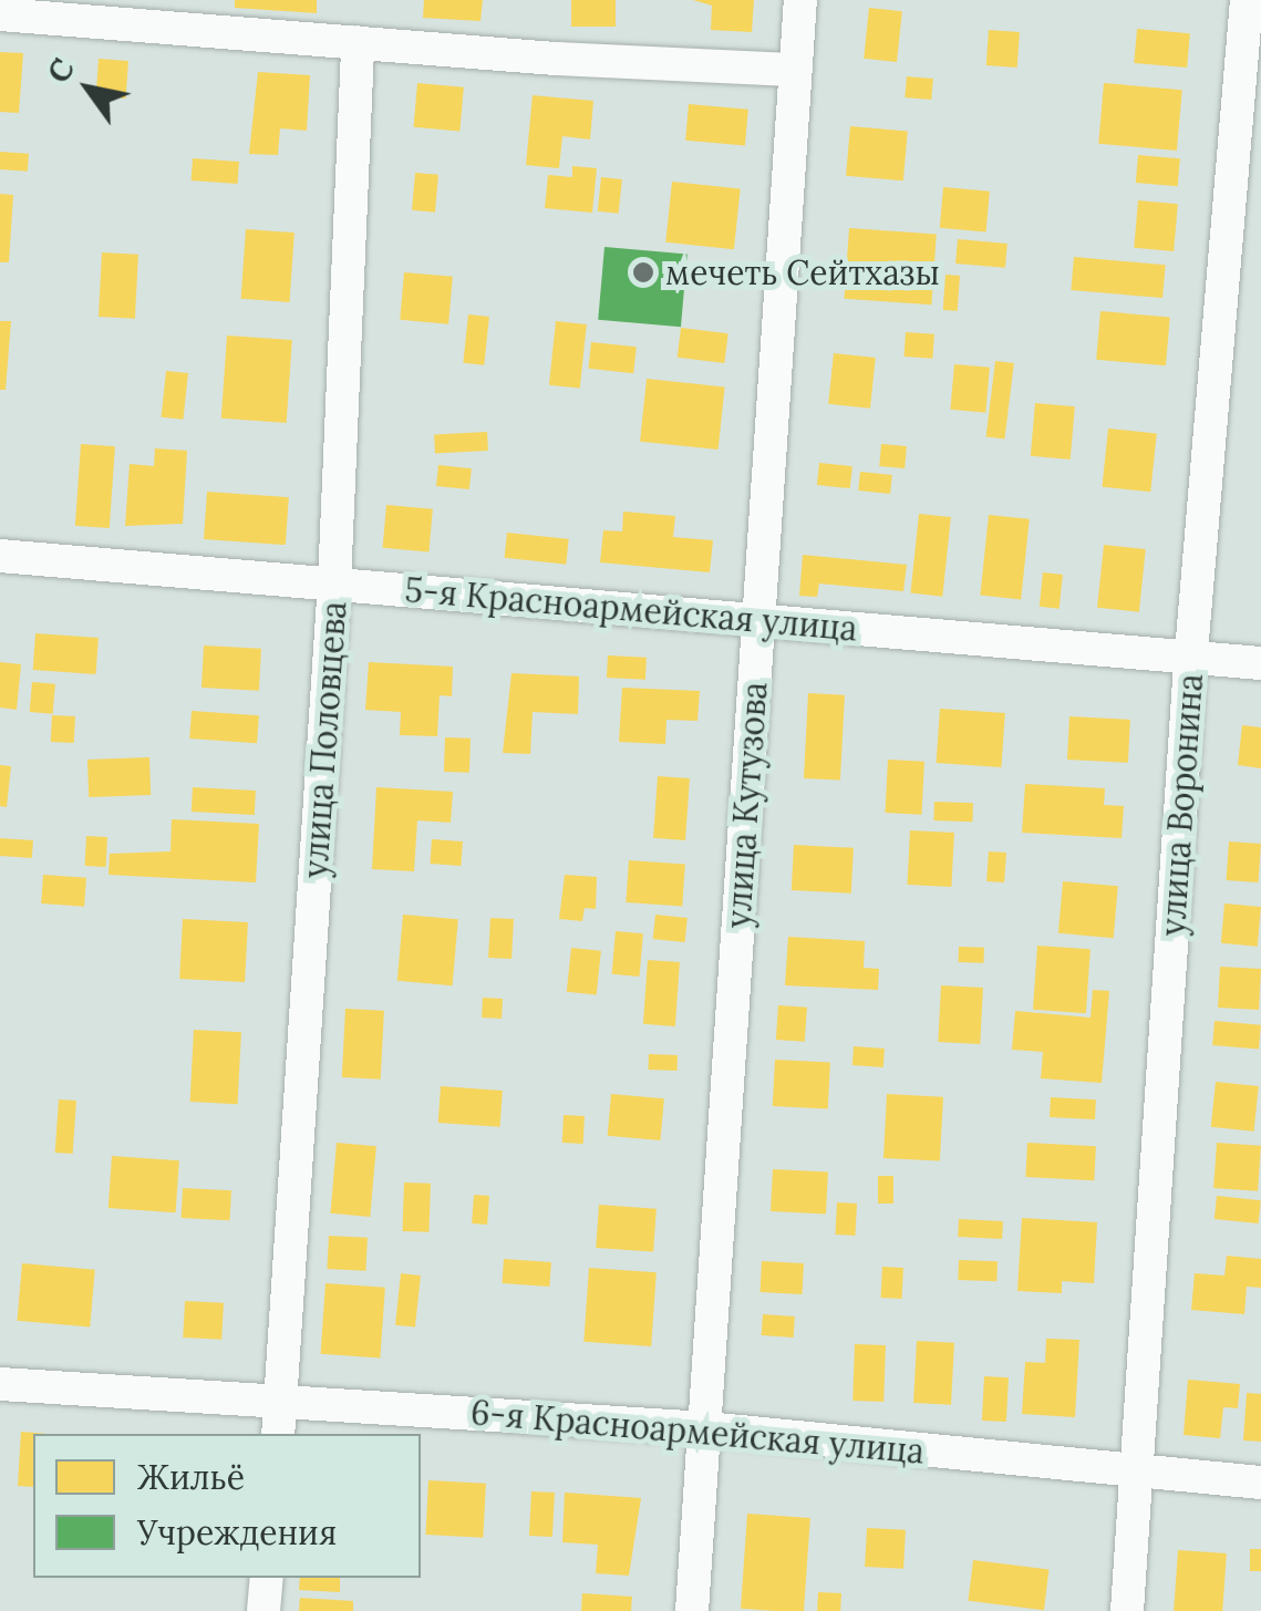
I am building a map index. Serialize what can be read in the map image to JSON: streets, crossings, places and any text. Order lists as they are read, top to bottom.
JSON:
{
  "streets": {
    "street": [
      "5-я Красноармейская улица",
      "улица Половцева",
      "улица Кутузова",
      "улица Воронина",
      "6-я Красноармейская улица"
    ]
  },
  "crossings": [
    ["5-я Красноармейская улица", "улица Половцева"],
    ["5-я Красноармейская улица", "улица Кутузова"],
    ["5-я Красноармейская улица", "улица Воронина"],
    ["улица Половцева", "6-я Красноармейская улица"],
    ["улица Кутузова", "6-я Красноармейская улица"],
    ["улица Воронина", "6-я Красноармейская улица"]
  ],
  "places": ["мечеть Сейтхазы"],
  "legend": ["Жильё", "Учреждения"],
  "north": "top left"
}
